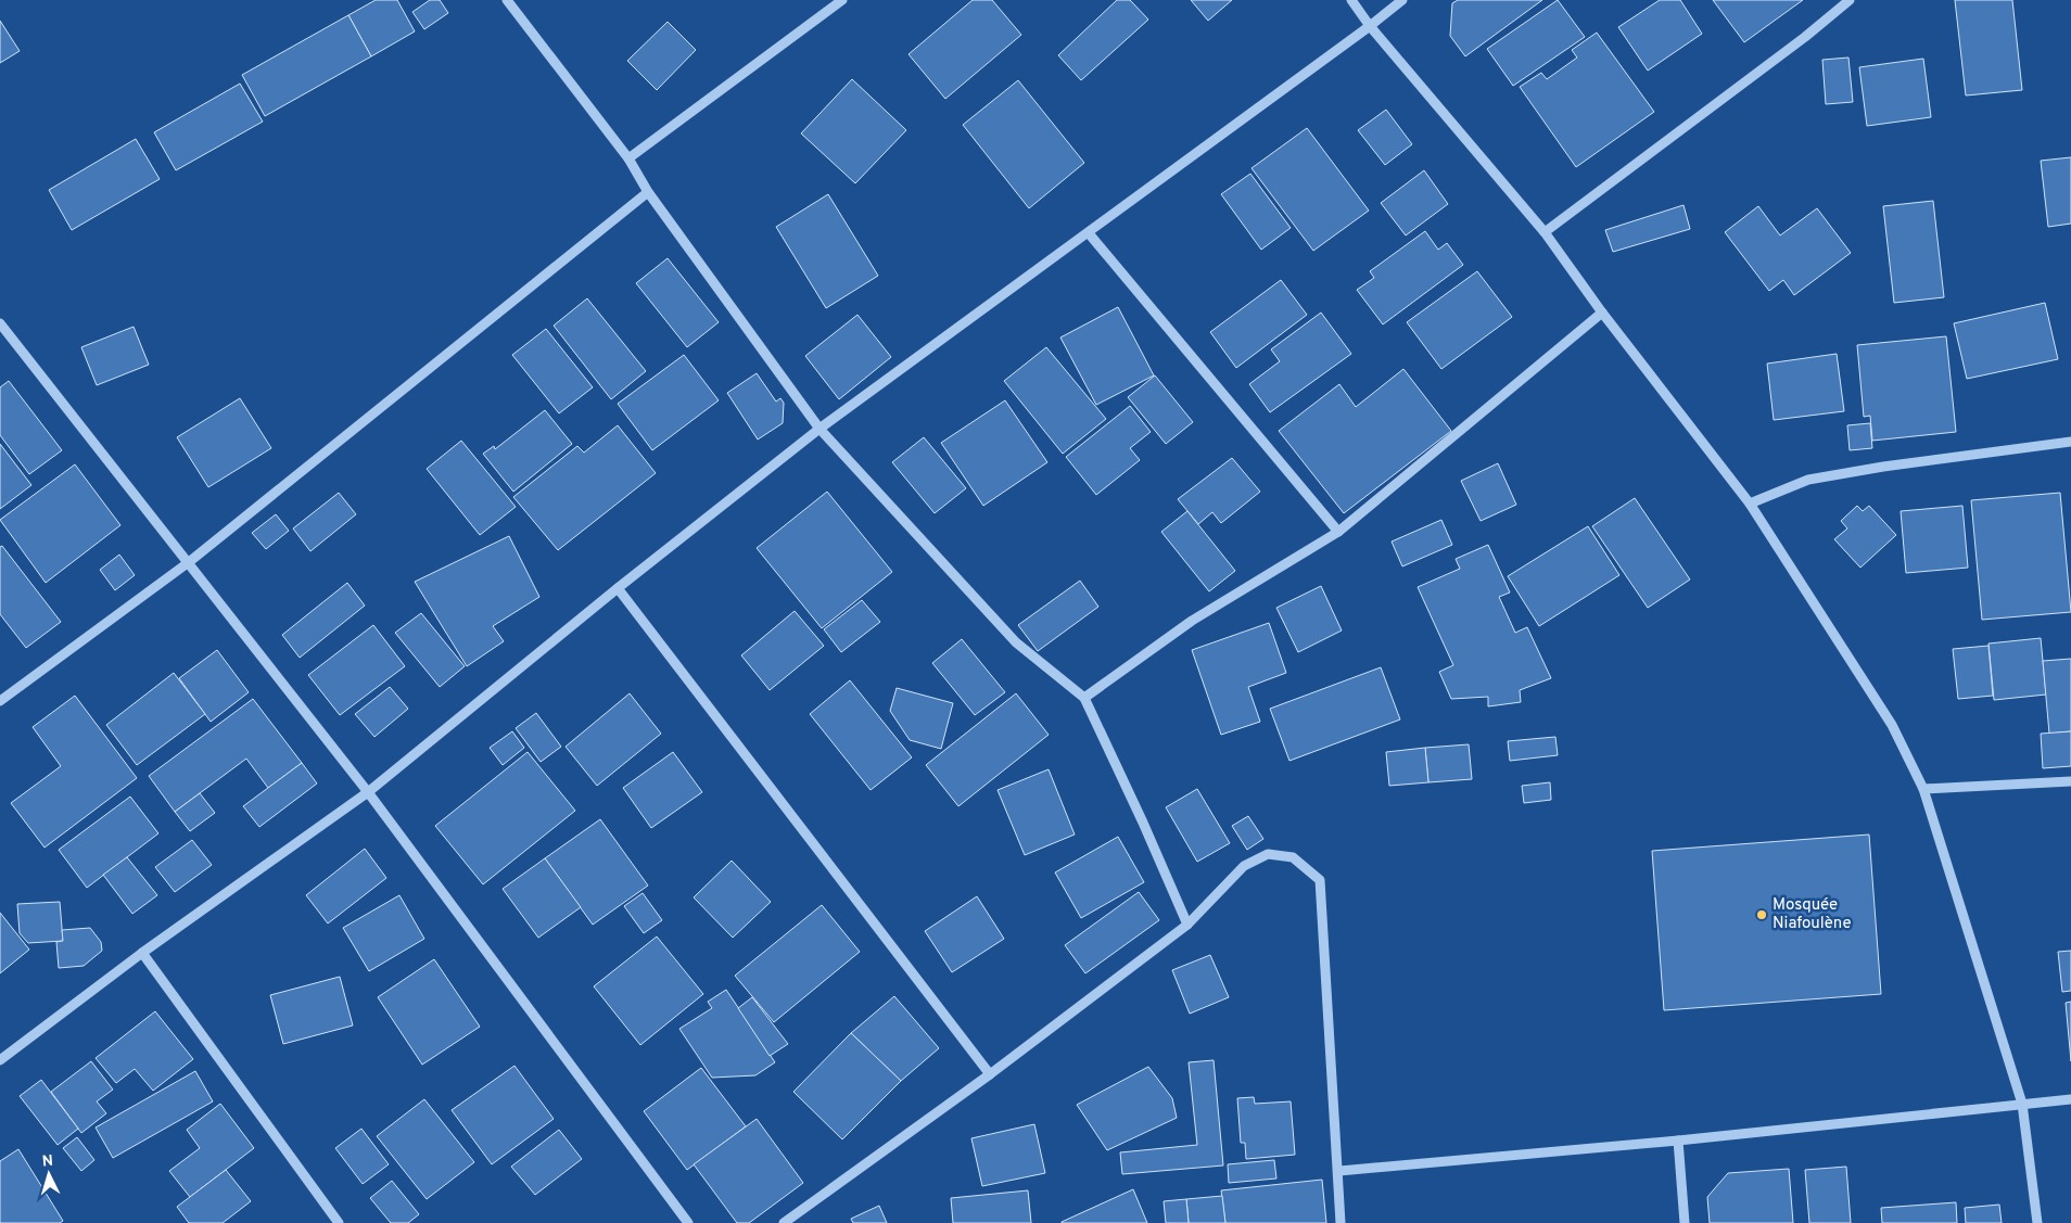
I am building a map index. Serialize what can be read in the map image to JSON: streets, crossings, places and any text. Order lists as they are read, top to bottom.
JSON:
{
  "places": ["Mosquée Niafoulène"],
  "north": "top"
}
